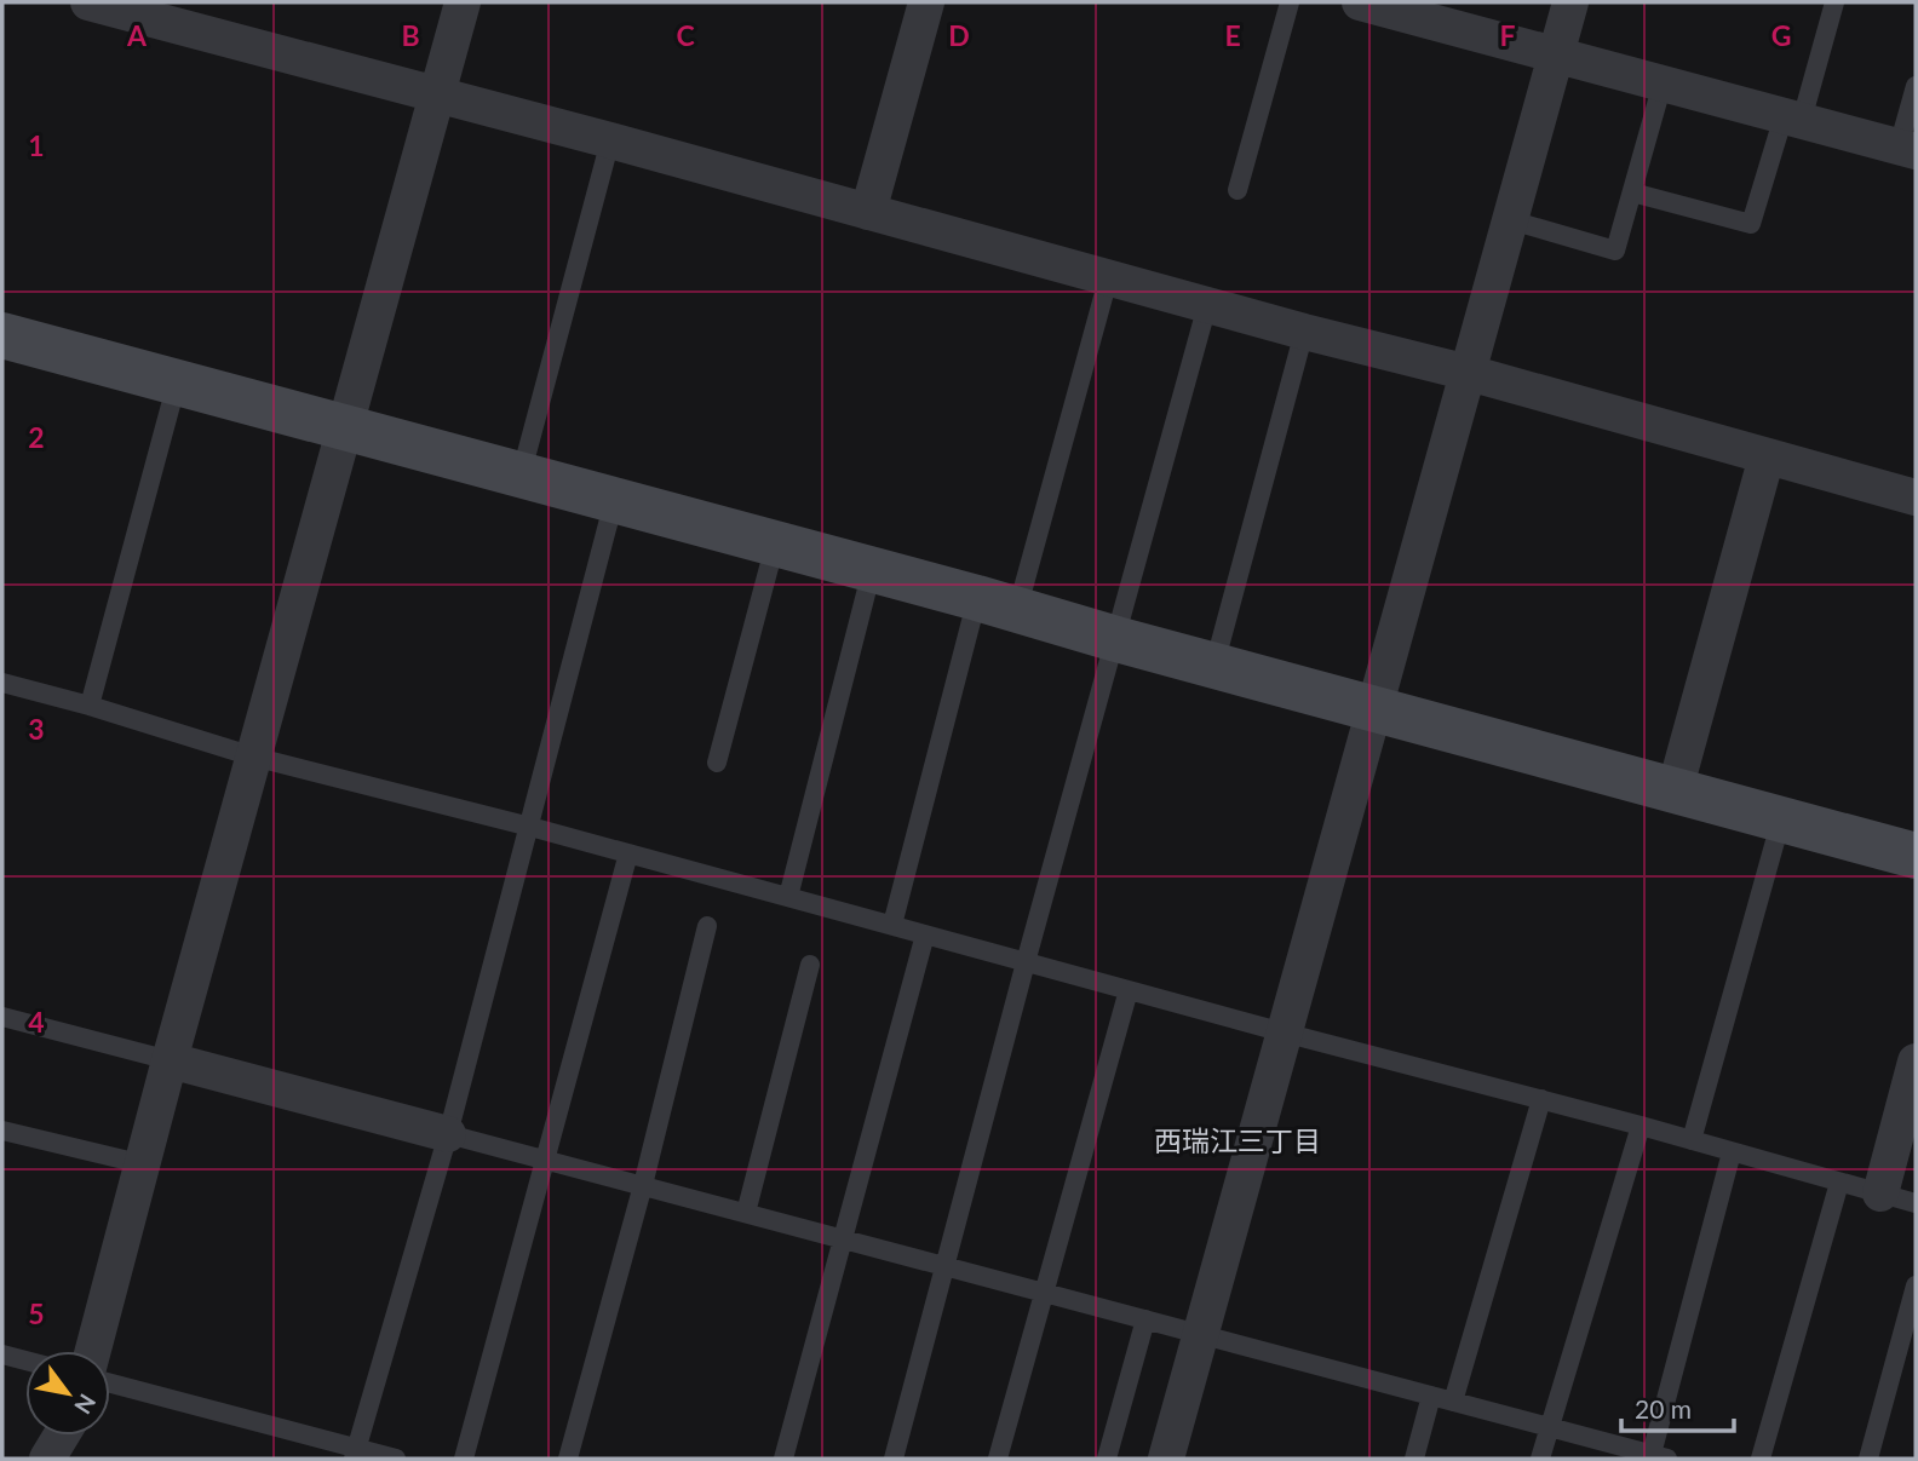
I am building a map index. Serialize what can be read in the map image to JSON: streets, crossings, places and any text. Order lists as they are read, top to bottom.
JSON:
{
  "districts": ["西瑞江三丁目"],
  "scale_bar": "20 m",
  "north": "bottom right",
  "grid": {
    "columns": [
      "A",
      "B",
      "C",
      "D",
      "E",
      "F",
      "G"
    ],
    "rows": [
      "1",
      "2",
      "3",
      "4",
      "5"
    ]
  }
}
